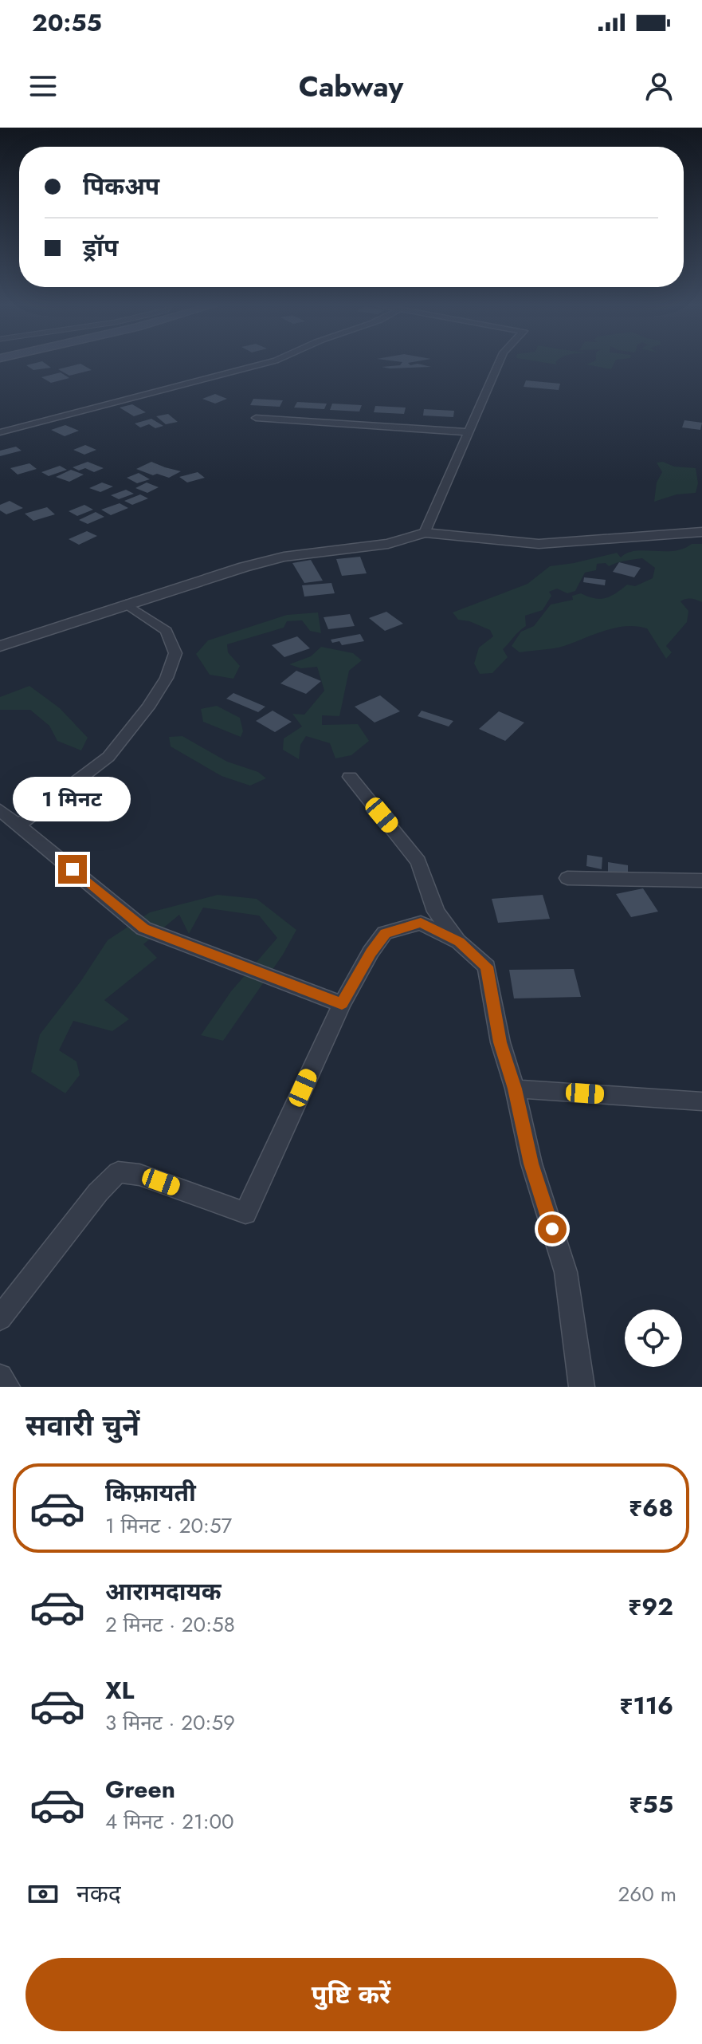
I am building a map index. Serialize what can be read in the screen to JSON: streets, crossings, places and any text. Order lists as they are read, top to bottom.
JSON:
{
  "page": {
    "status": "20:55",
    "header": "Cabway",
    "banner": ["पिकअप", "ड्रॉप"],
    "bubble": "1 मिनट",
    "heading": "सवारी चुनें",
    "list": [
      {
        "name": "किफ़ायती",
        "note": "1 मिनट · 20:57",
        "value": "₹68"
      },
      {
        "name": "आरामदायक",
        "note": "2 मिनट · 20:58",
        "value": "₹92"
      },
      {
        "name": "XL",
        "note": "3 मिनट · 20:59",
        "value": "₹116"
      },
      {
        "name": "Green",
        "note": "4 मिनट · 21:00",
        "value": "₹55"
      }
    ],
    "pay": ["नकद", "260 m"],
    "buttons": "पुष्टि करें"
  }
}
